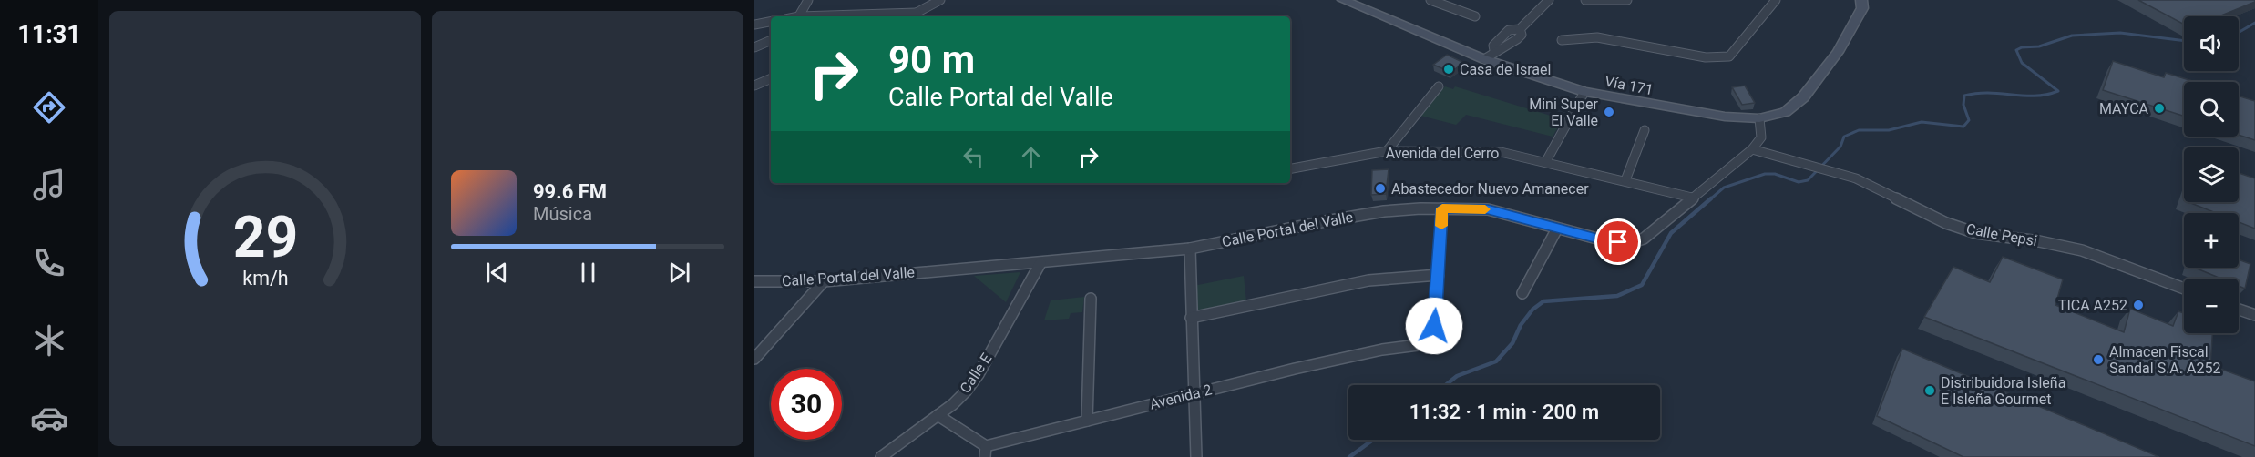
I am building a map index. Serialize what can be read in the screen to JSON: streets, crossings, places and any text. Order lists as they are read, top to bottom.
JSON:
{
  "streets": {
    "main road": ["Vía 171"],
    "street": [
      "Avenida del Cerro",
      "Calle Portal del Valle",
      "Calle Pepsi",
      "Calle E",
      "Avenida 2"
    ]
  },
  "crossings": [
    ["Avenida del Cerro", "Calle Portal del Valle"],
    ["Calle Portal del Valle", "Calle Pepsi"],
    ["Calle Portal del Valle", "Calle E"],
    ["Calle E", "Avenida 2"]
  ],
  "places": [
    "Casa de Israel",
    "MAYCA",
    "Mini Super El Valle",
    "Abastecedor Nuevo Amanecer",
    "TICA A252",
    "Almacen Fiscal Sandal S.A. A252",
    "Distribuidora Isleña E Isleña Gourmet"
  ],
  "page": {
    "tabs": "11:31",
    "map_buttons": ["+", "−"],
    "turn": ["90 m", "Calle Portal del Valle"],
    "song": ["99.6 FM", "Música"],
    "limit": "30",
    "trip": "11:32 · 1 min · 200 m",
    "gauge": ["29", "km/h"]
  }
}
